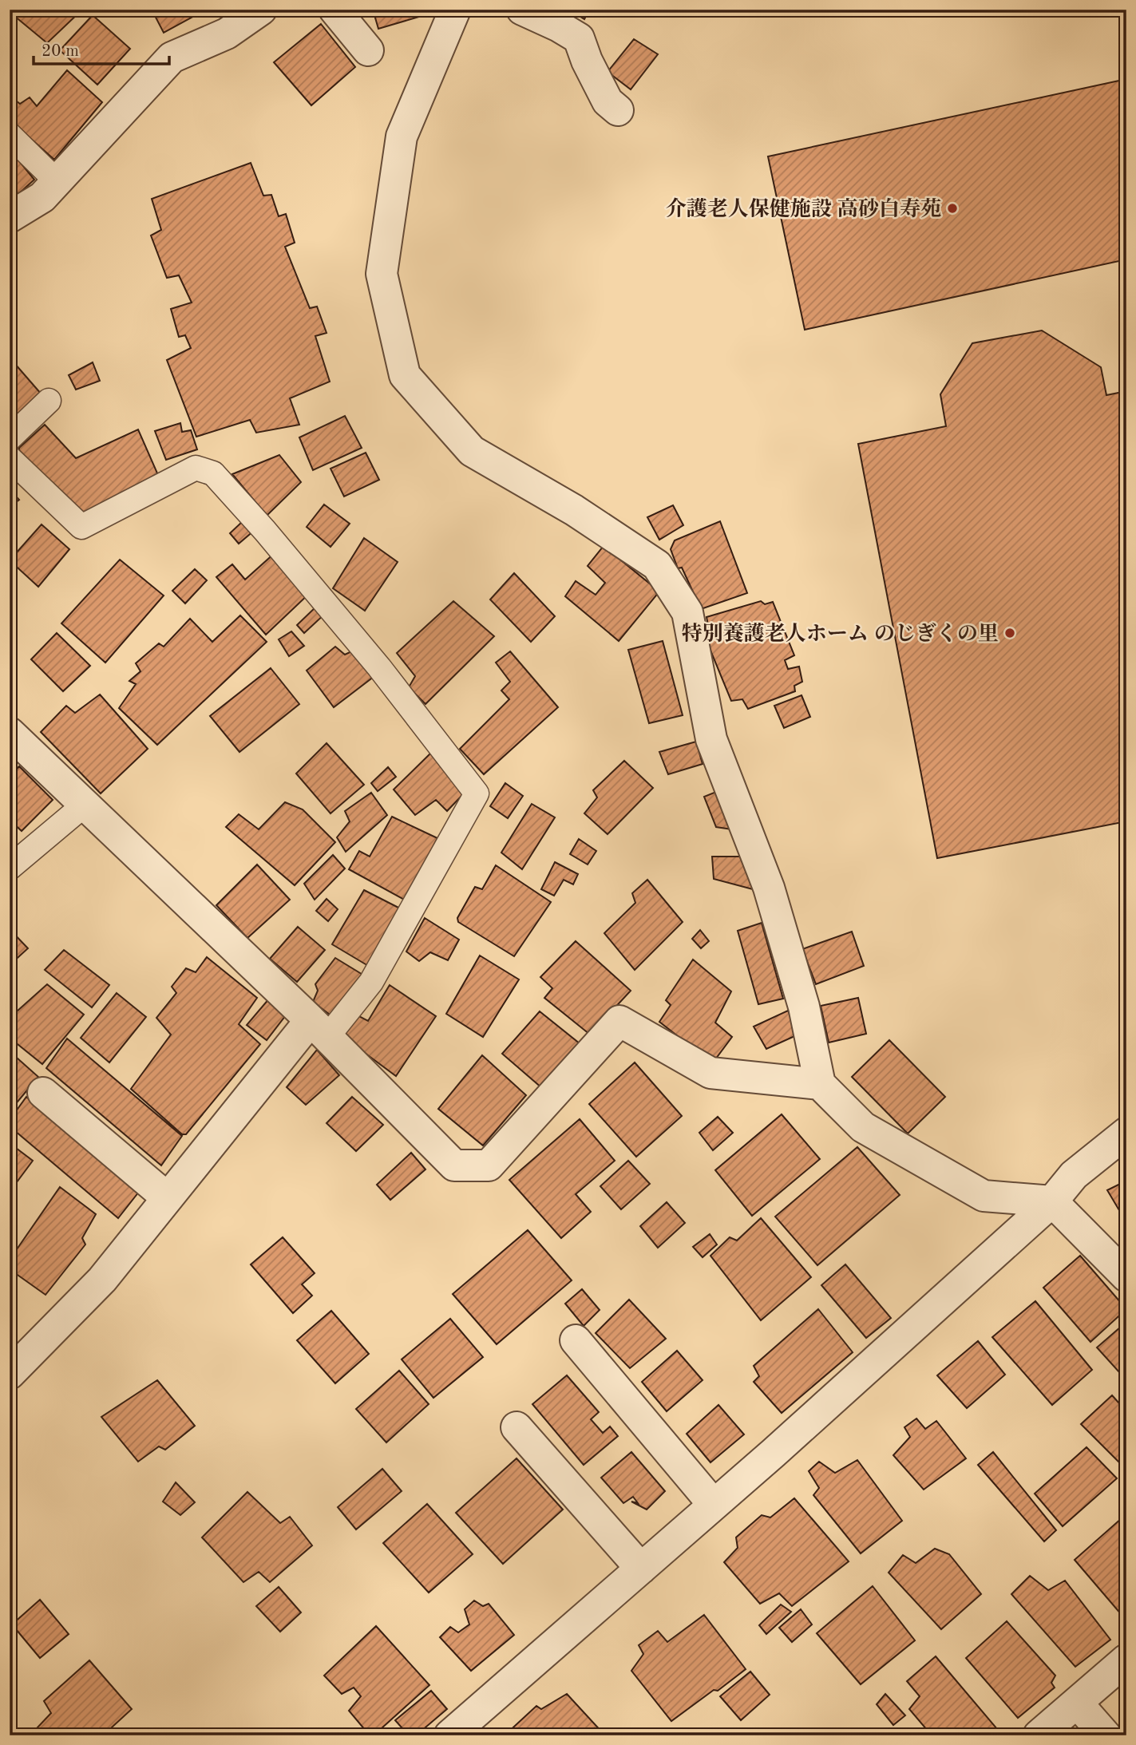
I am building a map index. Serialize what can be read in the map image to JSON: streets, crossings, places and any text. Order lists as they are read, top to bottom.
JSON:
{
  "places": ["介護老人保健施設 高砂白寿苑", "特別養護老人ホーム のじぎくの里"],
  "scale_bar": "20 m"
}
